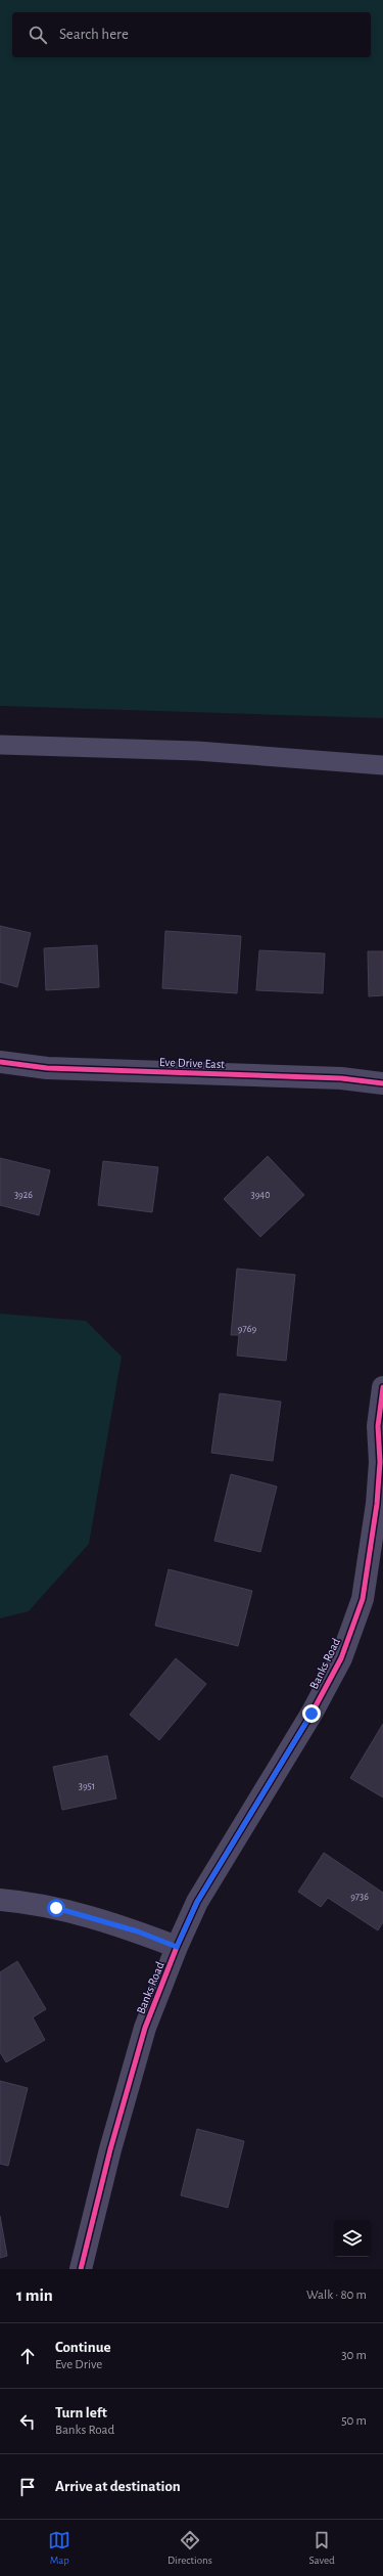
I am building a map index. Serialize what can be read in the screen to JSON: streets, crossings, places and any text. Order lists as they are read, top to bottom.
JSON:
{
  "streets": {
    "street": ["Eve Drive East", "Banks Road"]
  },
  "house_numbers": [
    "3926",
    "3940",
    "9769",
    "3951",
    "9736"
  ],
  "page": {
    "search": "Search here",
    "heading": ["1 min", "Walk · 80 m"],
    "list": [
      ["Continue", "Eve Drive", "30 m"],
      ["Turn left", "Banks Road", "50 m"],
      "Arrive at destination"
    ],
    "nav": ["Map", "Directions", "Saved"]
  }
}
